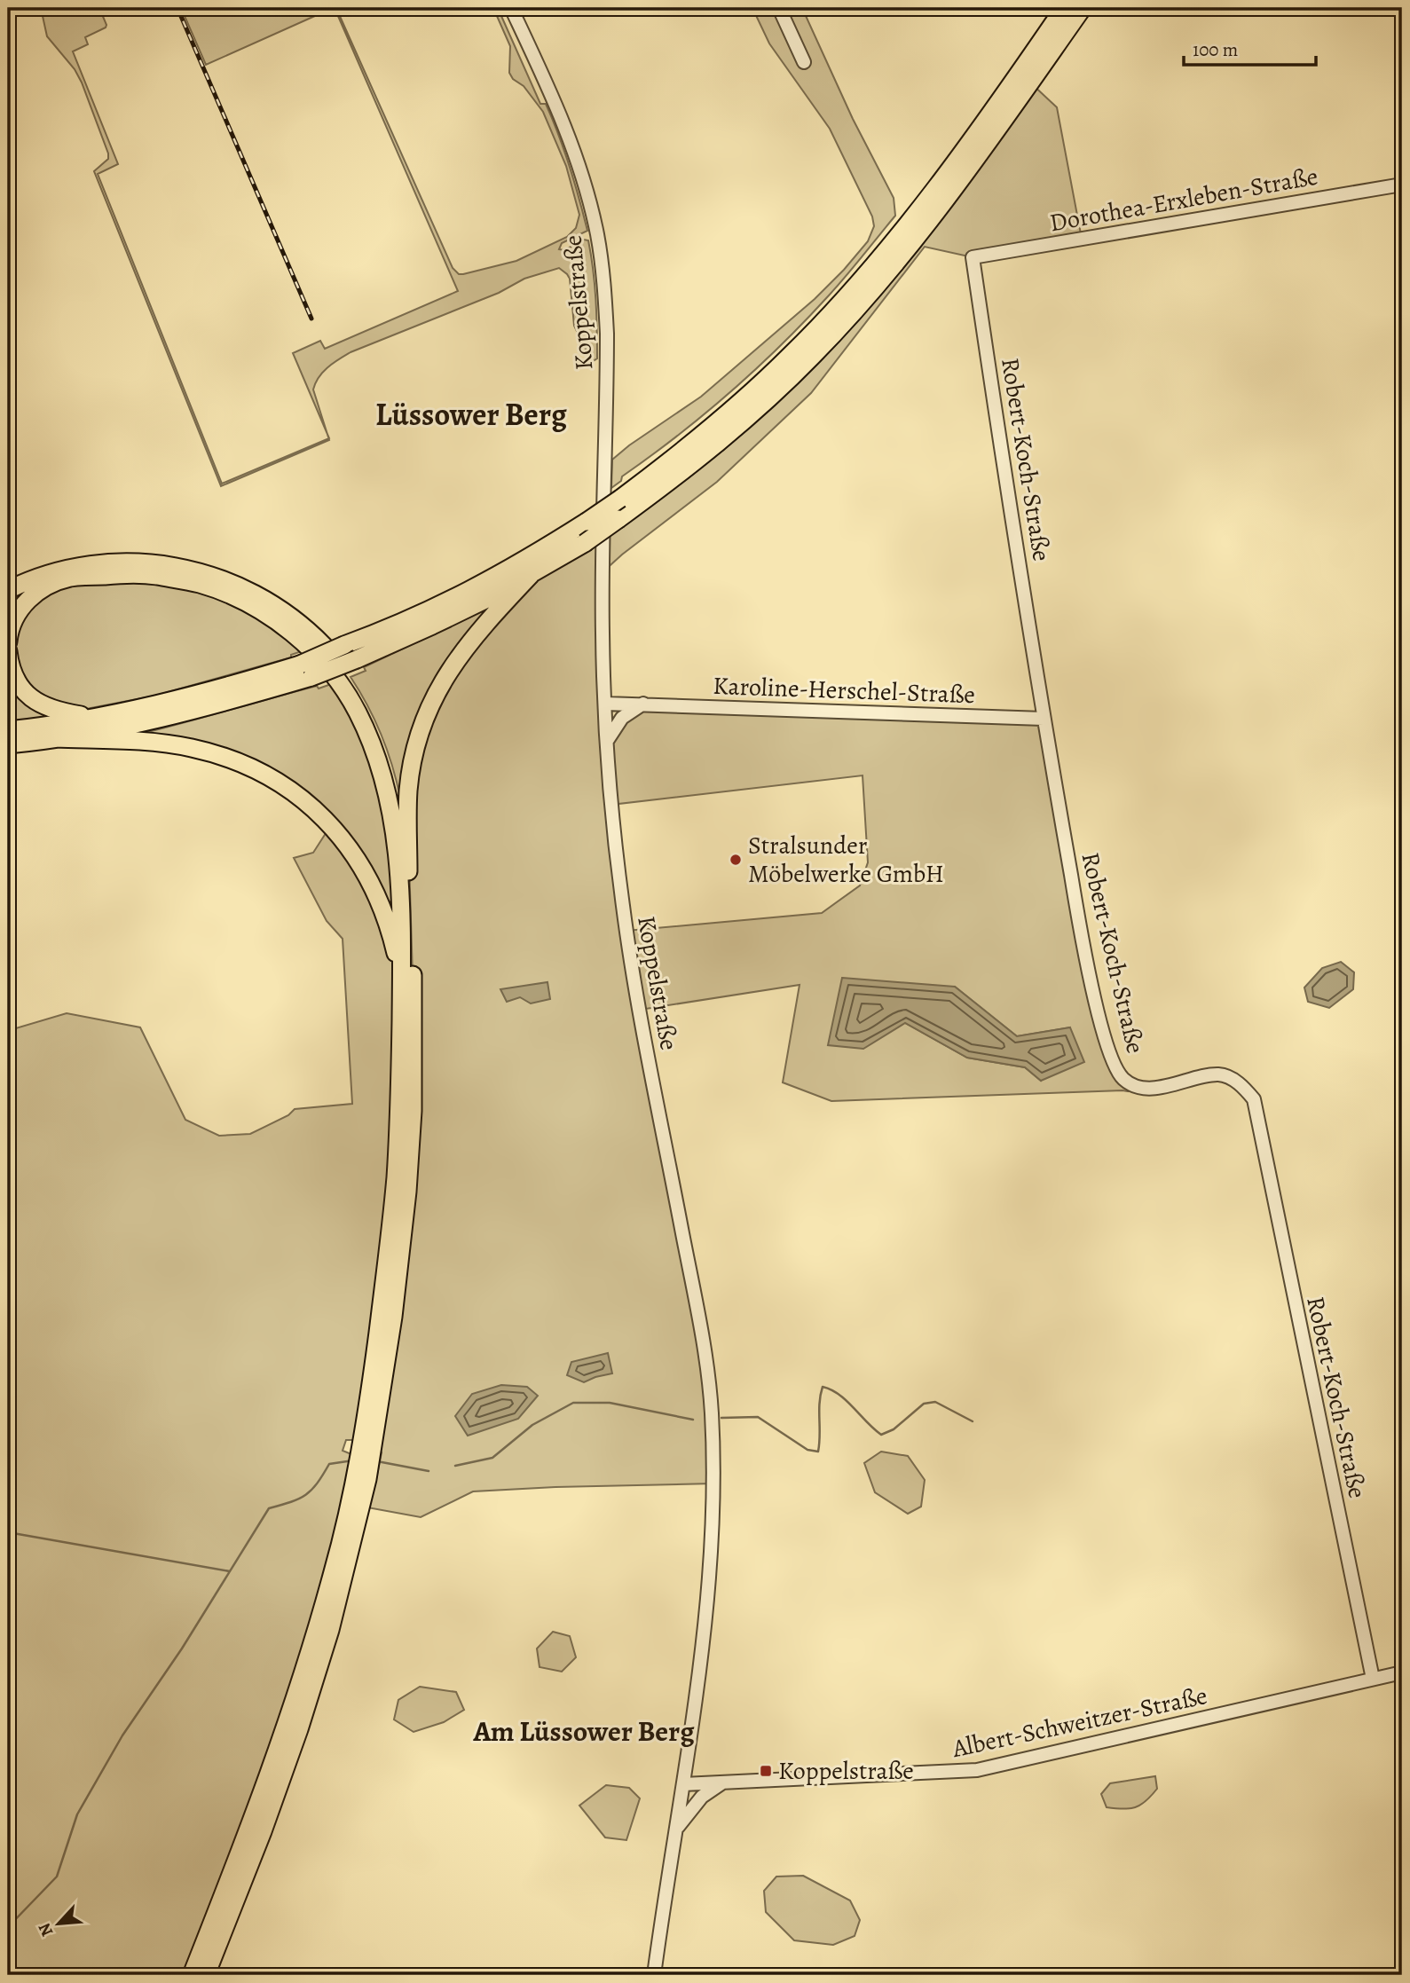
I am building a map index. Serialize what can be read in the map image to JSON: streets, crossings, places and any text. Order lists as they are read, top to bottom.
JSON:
{
  "streets": {
    "street": [
      "Dorothea-Erxleben-Straße",
      "Koppelstraße",
      "Robert-Koch-Straße",
      "Karoline-Herschel-Straße",
      "Albert-Schweitzer-Straße"
    ]
  },
  "crossings": [
    ["Dorothea-Erxleben-Straße", "Robert-Koch-Straße"],
    ["Koppelstraße", "Karoline-Herschel-Straße"],
    ["Koppelstraße", "Albert-Schweitzer-Straße"],
    ["Robert-Koch-Straße", "Karoline-Herschel-Straße"],
    ["Robert-Koch-Straße", "Albert-Schweitzer-Straße"]
  ],
  "districts": ["Lüssower Berg", "Am Lüssower Berg"],
  "places": {
    "other": ["Stralsunder Möbelwerke GmbH"],
    "transit": ["Koppelstraße"]
  },
  "scale_bar": "100 m",
  "north": "bottom left"
}
